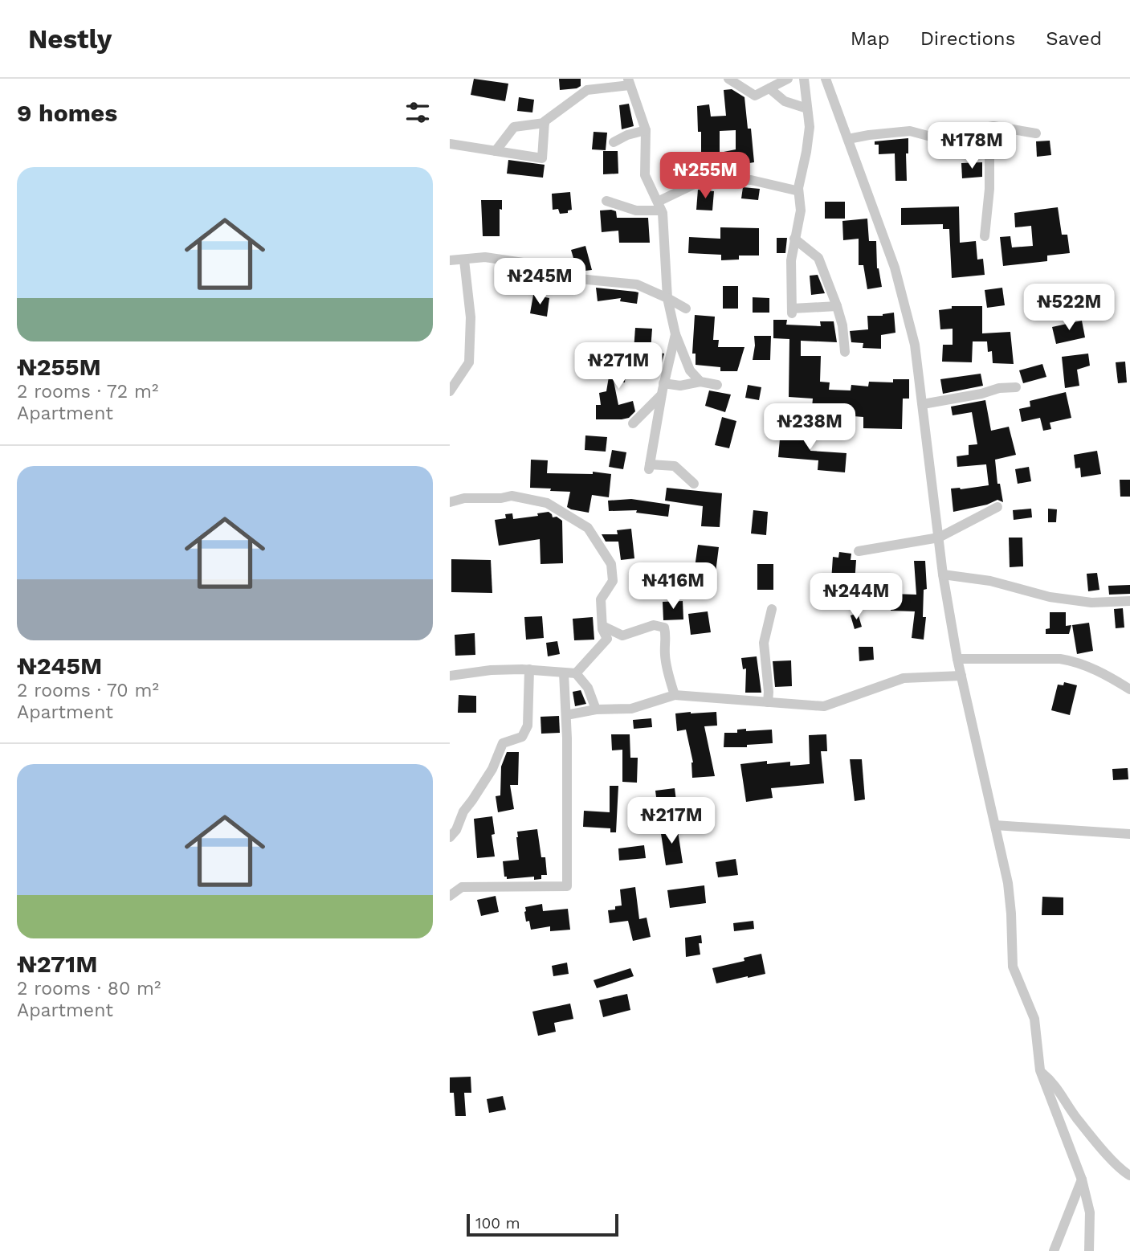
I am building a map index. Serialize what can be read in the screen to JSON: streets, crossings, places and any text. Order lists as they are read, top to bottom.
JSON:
{
  "scale_bar": "100 m",
  "page": {
    "header": "Nestly",
    "nav": ["Map", "Directions", "Saved"],
    "heading": "9 homes",
    "price": [
      "₦178M",
      "₦255M",
      "₦245M",
      "₦522M",
      "₦271M",
      "₦238M",
      "₦416M",
      "₦244M",
      "₦217M"
    ],
    "list": [
      {
        "name": "₦255M",
        "note": "2 rooms · 72 m² · Apartment"
      },
      {
        "name": "₦245M",
        "note": "2 rooms · 70 m² · Apartment"
      },
      {
        "name": "₦271M",
        "note": "2 rooms · 80 m² · Apartment"
      }
    ],
    "scale": "100 m"
  }
}
